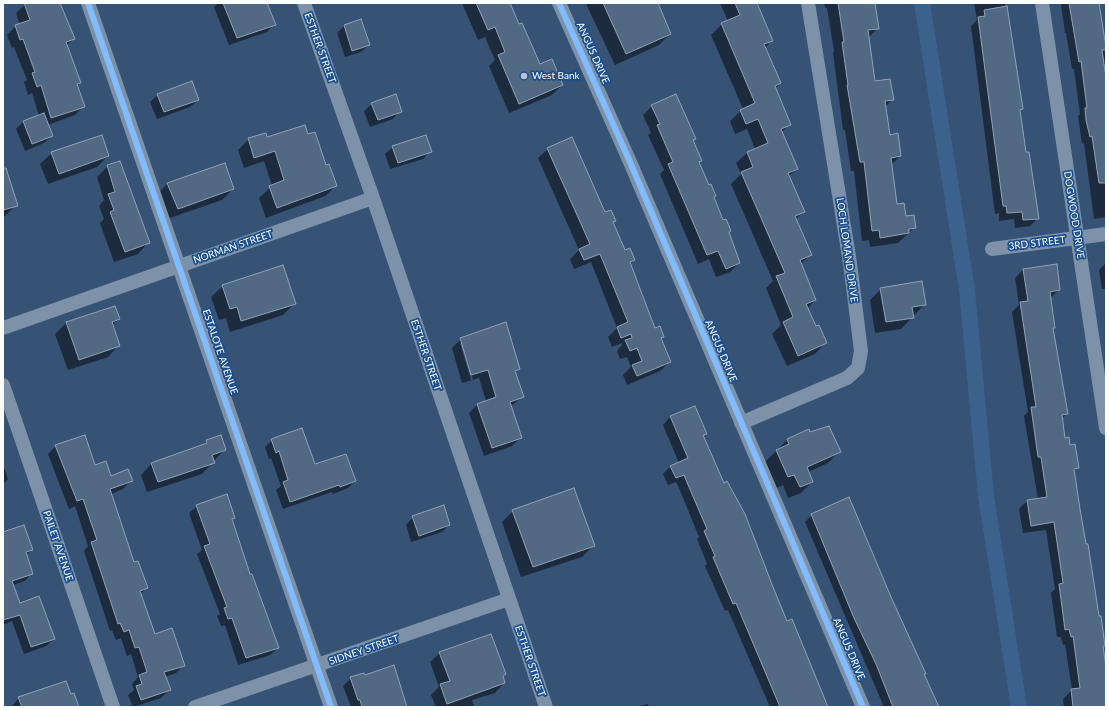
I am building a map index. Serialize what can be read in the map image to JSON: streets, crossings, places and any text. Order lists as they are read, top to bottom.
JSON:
{
  "streets": {
    "street": [
      "ESTHER STREET",
      "ANGUS DRIVE",
      "DOGWOOD DRIVE",
      "3RD STREET",
      "NORMAN STREET",
      "LOCH LOMAND DRIVE",
      "ESTALOTE AVENUE",
      "PAILET AVENUE",
      "SIDNEY STREET"
    ]
  },
  "crossings": [
    ["ESTHER STREET", "NORMAN STREET"],
    ["ESTHER STREET", "SIDNEY STREET"],
    ["ANGUS DRIVE", "LOCH LOMAND DRIVE"],
    ["DOGWOOD DRIVE", "3RD STREET"],
    ["NORMAN STREET", "ESTALOTE AVENUE"],
    ["ESTALOTE AVENUE", "SIDNEY STREET"]
  ],
  "places": ["West Bank"]
}
